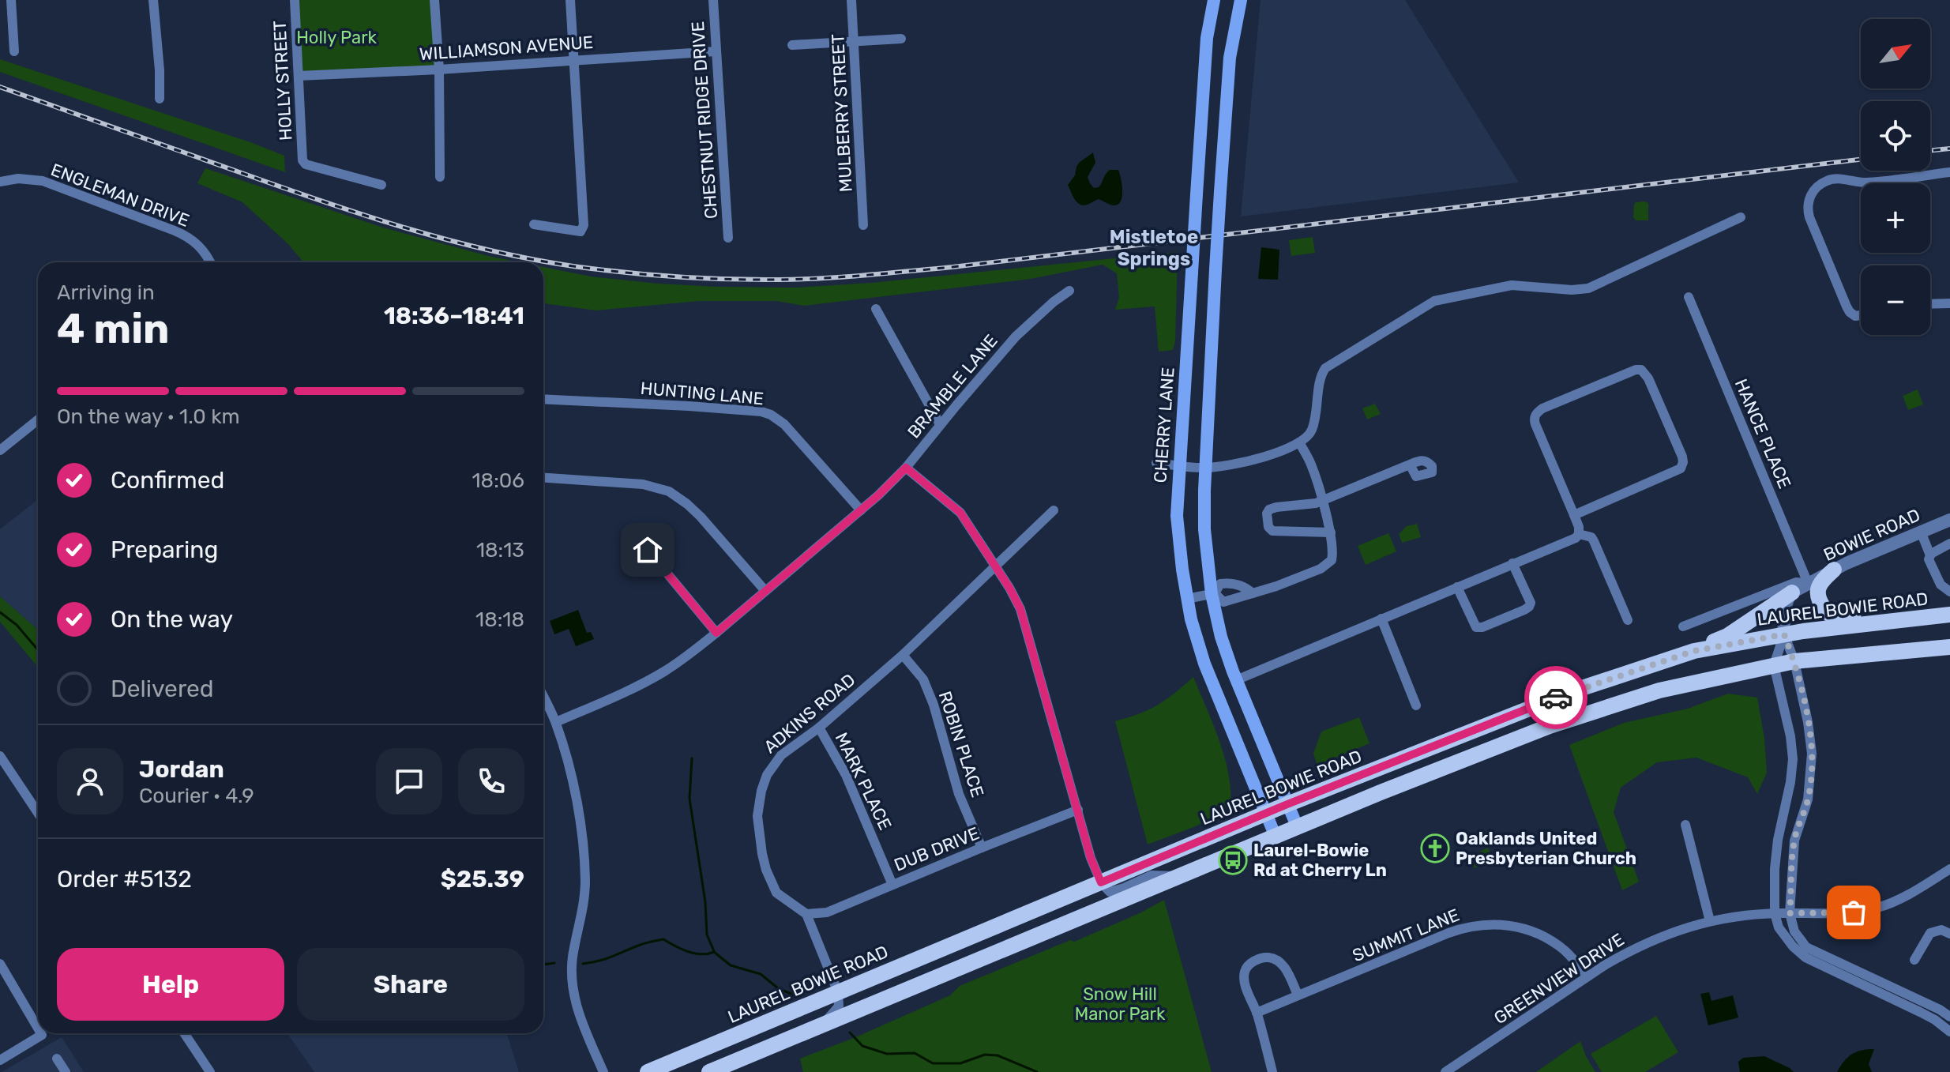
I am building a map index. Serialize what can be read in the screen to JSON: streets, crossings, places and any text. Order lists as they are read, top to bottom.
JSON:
{
  "streets": {
    "main road": ["CHERRY LANE", "LAUREL BOWIE ROAD"],
    "street": [
      "WILLIAMSON AVENUE",
      "HOLLY STREET",
      "MULBERRY STREET",
      "CHESTNUT RIDGE DRIVE",
      "ENGLEMAN DRIVE",
      "BRAMBLE LANE",
      "HUNTING LANE",
      "HANCE PLACE",
      "BOWIE ROAD",
      "ADKINS ROAD",
      "ROBIN PLACE",
      "MARK PLACE",
      "DUB DRIVE",
      "SUMMIT LANE",
      "GREENVIEW DRIVE"
    ]
  },
  "crossings": [
    ["WILLIAMSON AVENUE", "HOLLY STREET"],
    ["WILLIAMSON AVENUE", "CHESTNUT RIDGE DRIVE"],
    ["BRAMBLE LANE", "HUNTING LANE"],
    ["CHERRY LANE", "LAUREL BOWIE ROAD"],
    ["HANCE PLACE", "BOWIE ROAD"],
    ["ADKINS ROAD", "ROBIN PLACE"],
    ["ADKINS ROAD", "MARK PLACE"],
    ["ADKINS ROAD", "DUB DRIVE"],
    ["ROBIN PLACE", "DUB DRIVE"],
    ["MARK PLACE", "DUB DRIVE"],
    ["SUMMIT LANE", "GREENVIEW DRIVE"]
  ],
  "districts": ["Mistletoe Springs"],
  "parks": ["Holly Park", "Snow Hill Manor Park"],
  "places": {
    "church": ["Oaklands United Presbyterian Church"],
    "bus stop": ["Laurel-Bowie Rd at Cherry Ln"]
  },
  "north": "top right",
  "page": {
    "map_buttons": ["+", "−"],
    "heading": ["4 min", "Arriving in", "18:36–18:41"],
    "panel": [
      "Jordan",
      "Courier · 4.9",
      "Order #5132",
      "$25.39"
    ],
    "bar": "On the way · 1.0 km",
    "list": [
      ["Confirmed", "18:06"],
      ["Preparing", "18:13"],
      ["On the way", "18:18"],
      "Delivered"
    ],
    "buttons": ["Help", "Share"]
  }
}
